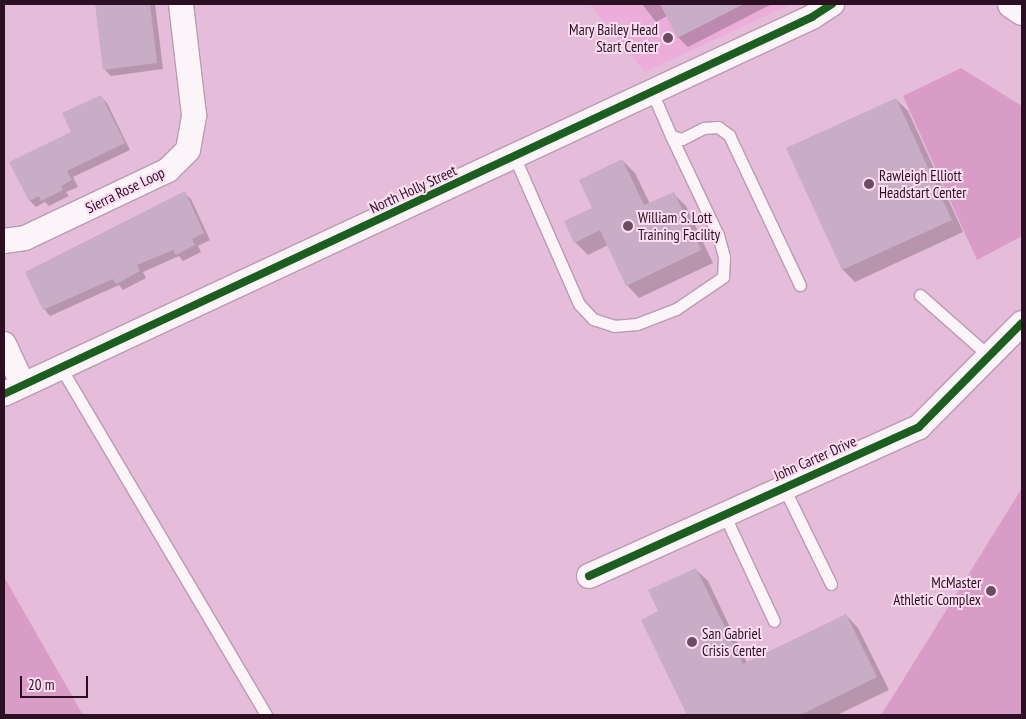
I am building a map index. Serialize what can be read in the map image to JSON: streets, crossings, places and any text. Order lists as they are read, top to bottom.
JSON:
{
  "streets": {
    "street": ["North Holly Street", "Sierra Rose Loop", "John Carter Drive"]
  },
  "places": [
    "Mary Bailey Head Start Center",
    "Rawleigh Elliott Headstart Center",
    "William S. Lott Training Facility",
    "McMaster Athletic Complex",
    "San Gabriel Crisis Center"
  ],
  "scale_bar": "20 m"
}
